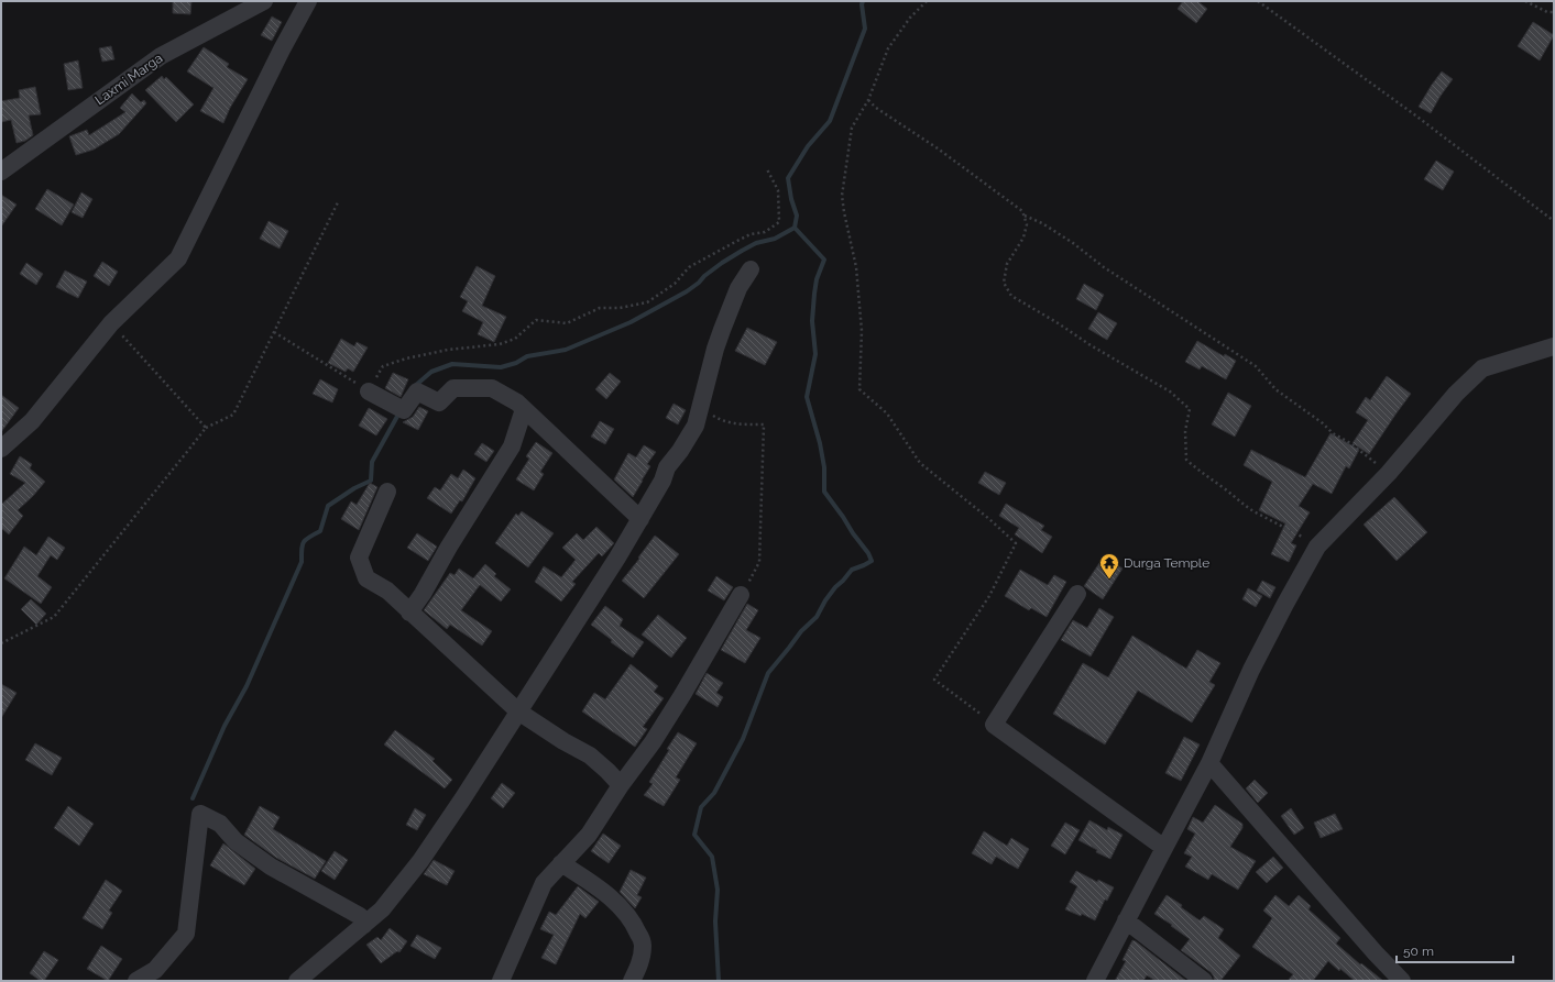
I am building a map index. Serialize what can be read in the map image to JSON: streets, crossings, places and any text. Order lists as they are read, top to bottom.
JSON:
{
  "streets": {
    "street": ["Laxmi Marga"]
  },
  "places": {
    "temple": ["Durga Temple"]
  },
  "scale_bar": "50 m"
}
